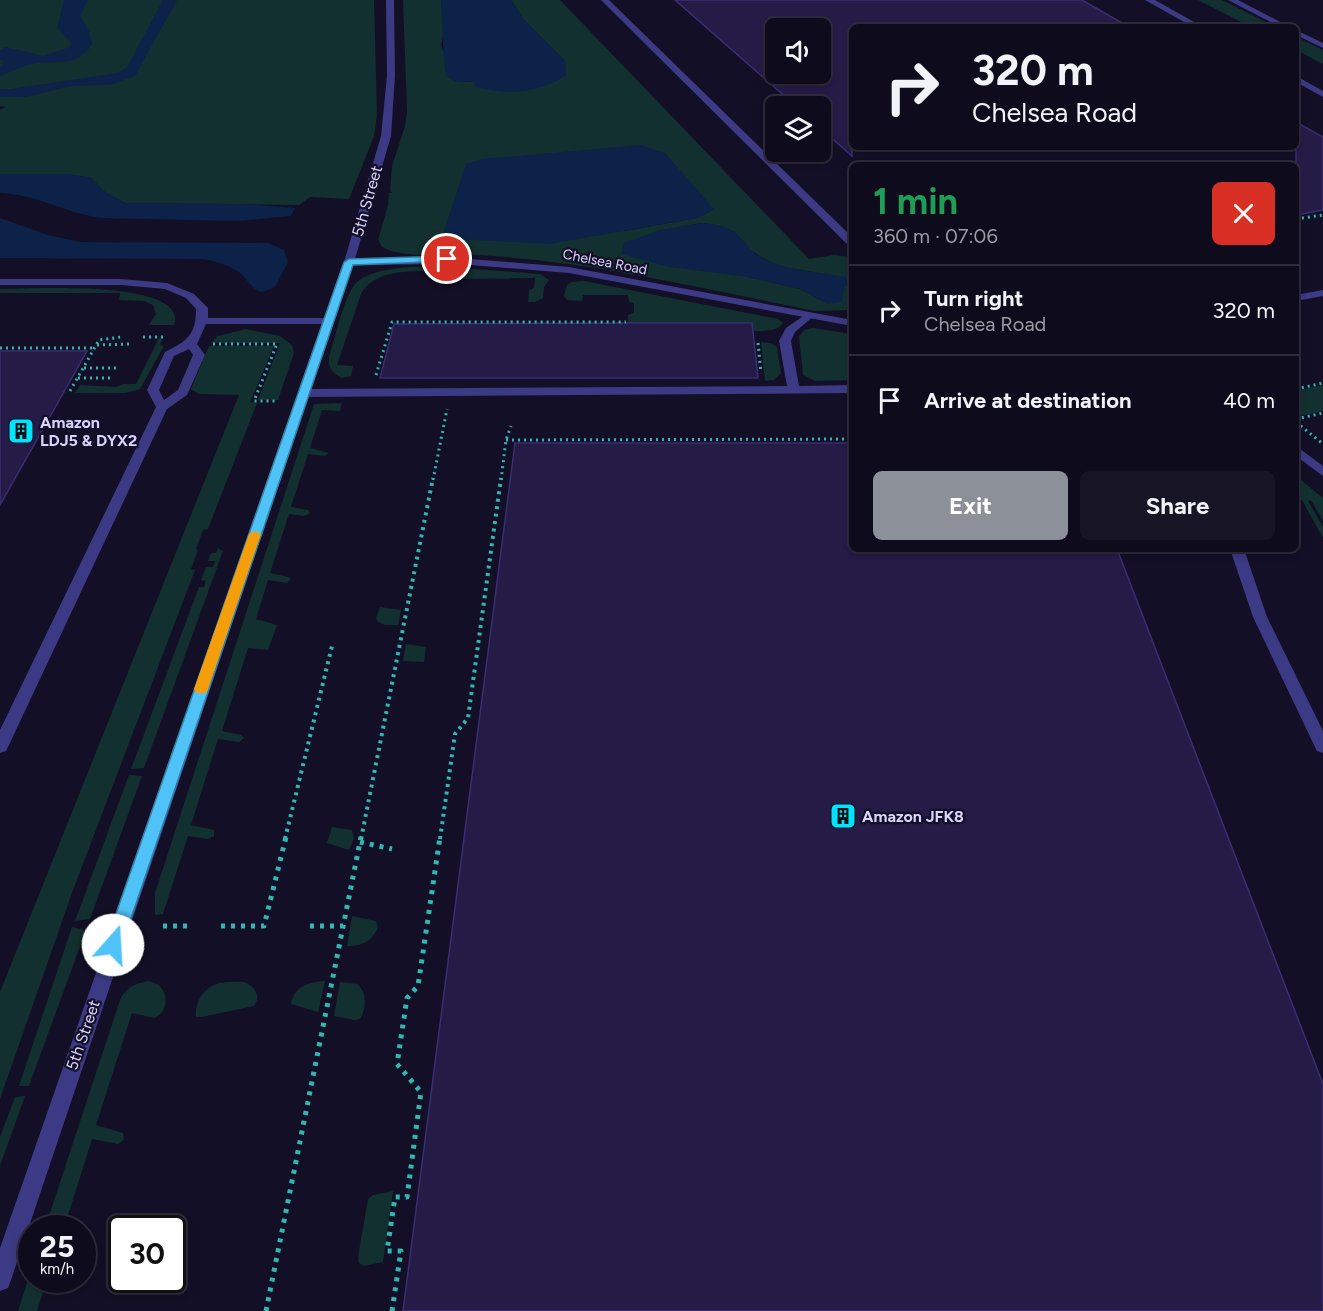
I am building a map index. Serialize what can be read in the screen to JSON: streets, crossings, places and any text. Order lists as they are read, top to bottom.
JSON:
{
  "streets": {
    "street": ["5th Street", "Chelsea Road"]
  },
  "crossings": [
    ["5th Street", "Chelsea Road"]
  ],
  "places": {
    "building": ["Amazon LDJ5 & DYX2", "Amazon JFK8"]
  },
  "page": {
    "turn": ["320 m", "Chelsea Road"],
    "heading": ["1 min", "360 m · 07:06"],
    "list": [
      {
        "name": "Turn right",
        "note": "Chelsea Road",
        "value": "320 m"
      },
      {
        "name": "Arrive at destination",
        "value": "40 m"
      }
    ],
    "buttons": ["Exit", "Share"],
    "speed": "25 km/h",
    "limit": "30"
  }
}
